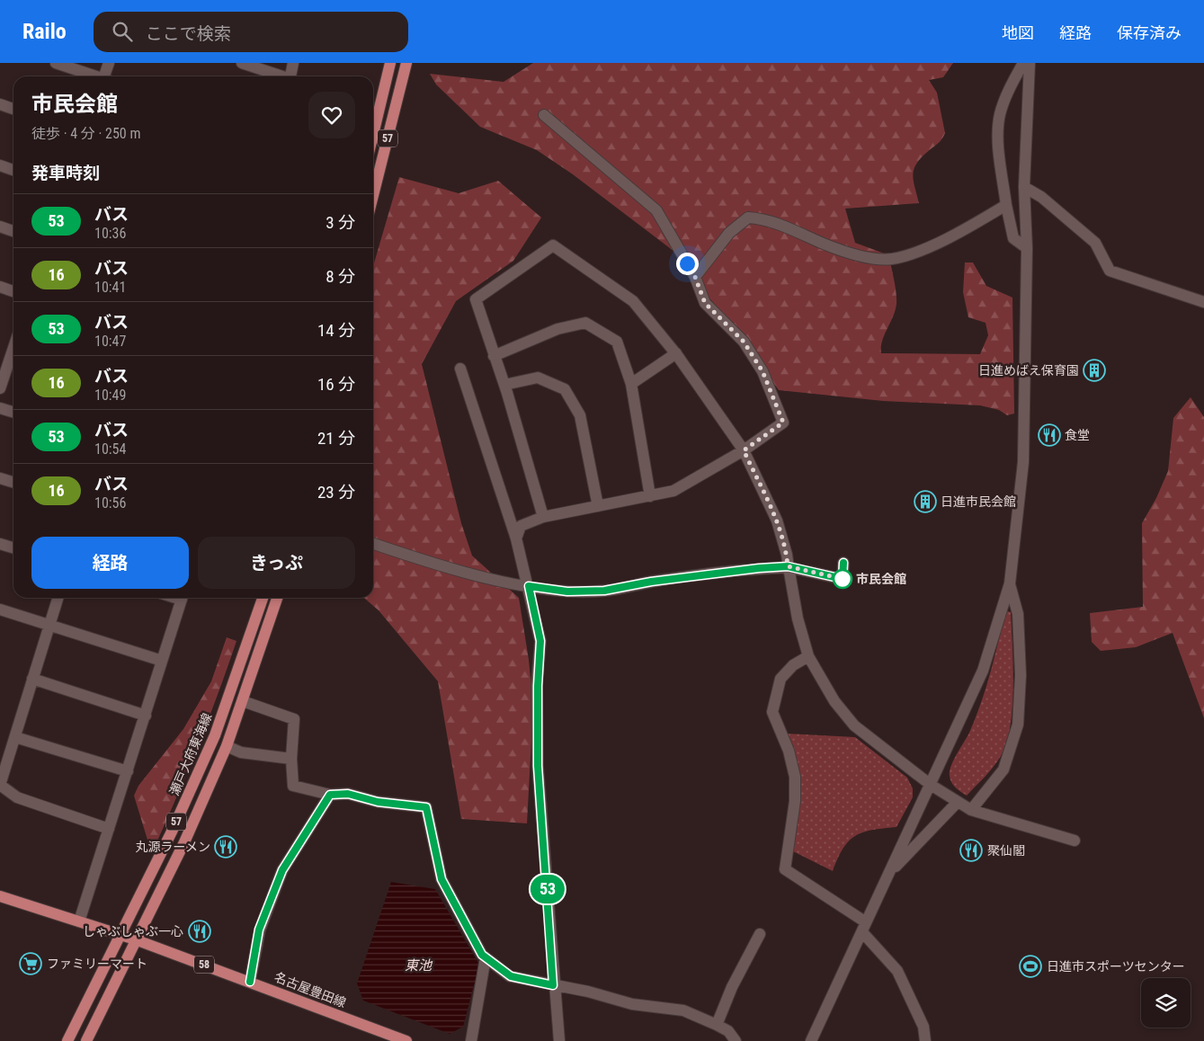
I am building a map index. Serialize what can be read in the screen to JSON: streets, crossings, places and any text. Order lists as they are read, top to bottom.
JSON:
{
  "streets": {
    "main road": [
      "57",
      "瀬戸大府東海線",
      "58",
      "名古屋豊田線"
    ]
  },
  "crossings": [
    ["57", "名古屋豊田線"],
    ["瀬戸大府東海線", "名古屋豊田線"]
  ],
  "water": ["東池"],
  "places": {
    "building": ["日進めばえ保育園", "日進市民会館"],
    "restaurant": [
      "食堂",
      "丸源ラーメン",
      "聚仙閣",
      "しゃぶしゃぶ一心"
    ],
    "other": ["市民会館"],
    "supermarket": ["ファミリーマート"],
    "sports": ["日進市スポーツセンター"]
  },
  "lines": ["bus line 53"],
  "page": {
    "header": "Railo",
    "search": "ここで検索",
    "nav": ["地図", "経路", "保存済み"],
    "on_map": "53",
    "heading": [
      ["市民会館", "徒歩 · 4 分 · 250 m"],
      "発車時刻"
    ],
    "list": [
      {
        "mark": "53",
        "name": "バス",
        "note": "10:36",
        "value": "3 分"
      },
      {
        "mark": "16",
        "name": "バス",
        "note": "10:41",
        "value": "8 分"
      },
      {
        "mark": "53",
        "name": "バス",
        "note": "10:47",
        "value": "14 分"
      },
      {
        "mark": "16",
        "name": "バス",
        "note": "10:49",
        "value": "16 分"
      },
      {
        "mark": "53",
        "name": "バス",
        "note": "10:54",
        "value": "21 分"
      },
      {
        "mark": "16",
        "name": "バス",
        "note": "10:56",
        "value": "23 分"
      }
    ],
    "buttons": ["経路", "きっぷ"]
  }
}
